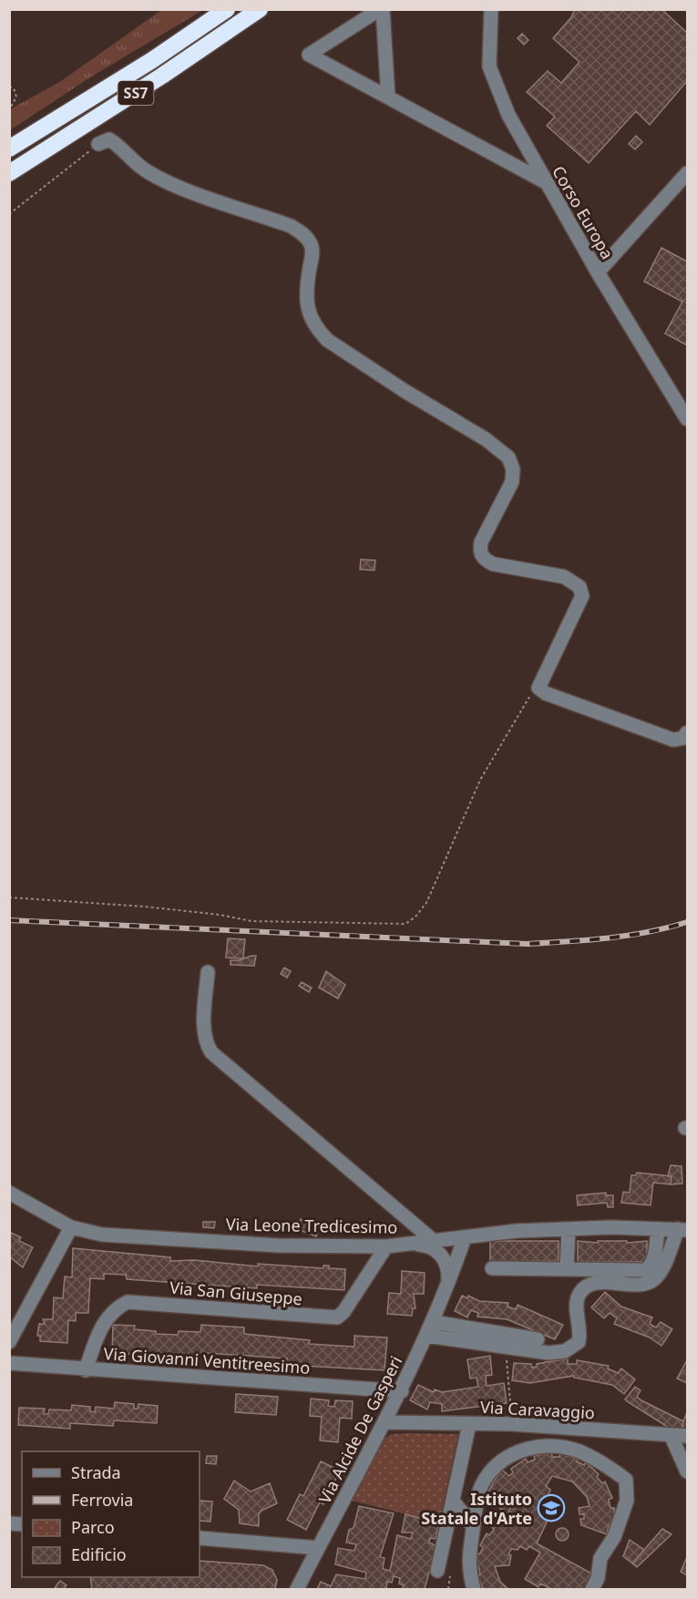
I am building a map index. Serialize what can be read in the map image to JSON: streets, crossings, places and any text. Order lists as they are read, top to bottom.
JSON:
{
  "streets": {
    "highway": ["SS7"],
    "street": [
      "Corso Europa",
      "Via Leone Tredicesimo",
      "Via San Giuseppe",
      "Via Giovanni Ventitreesimo",
      "Via Caravaggio",
      "Via Alcide De Gasperi"
    ]
  },
  "crossings": [
    ["Via Leone Tredicesimo", "Via San Giuseppe"],
    ["Via Leone Tredicesimo", "Via Alcide De Gasperi"],
    ["Via San Giuseppe", "Via Giovanni Ventitreesimo"],
    ["Via Giovanni Ventitreesimo", "Via Alcide De Gasperi"],
    ["Via Caravaggio", "Via Alcide De Gasperi"]
  ],
  "places": {
    "school or university": ["Istituto Statale d'Arte"]
  },
  "legend": [
    "Strada",
    "Ferrovia",
    "Parco",
    "Edificio"
  ]
}
